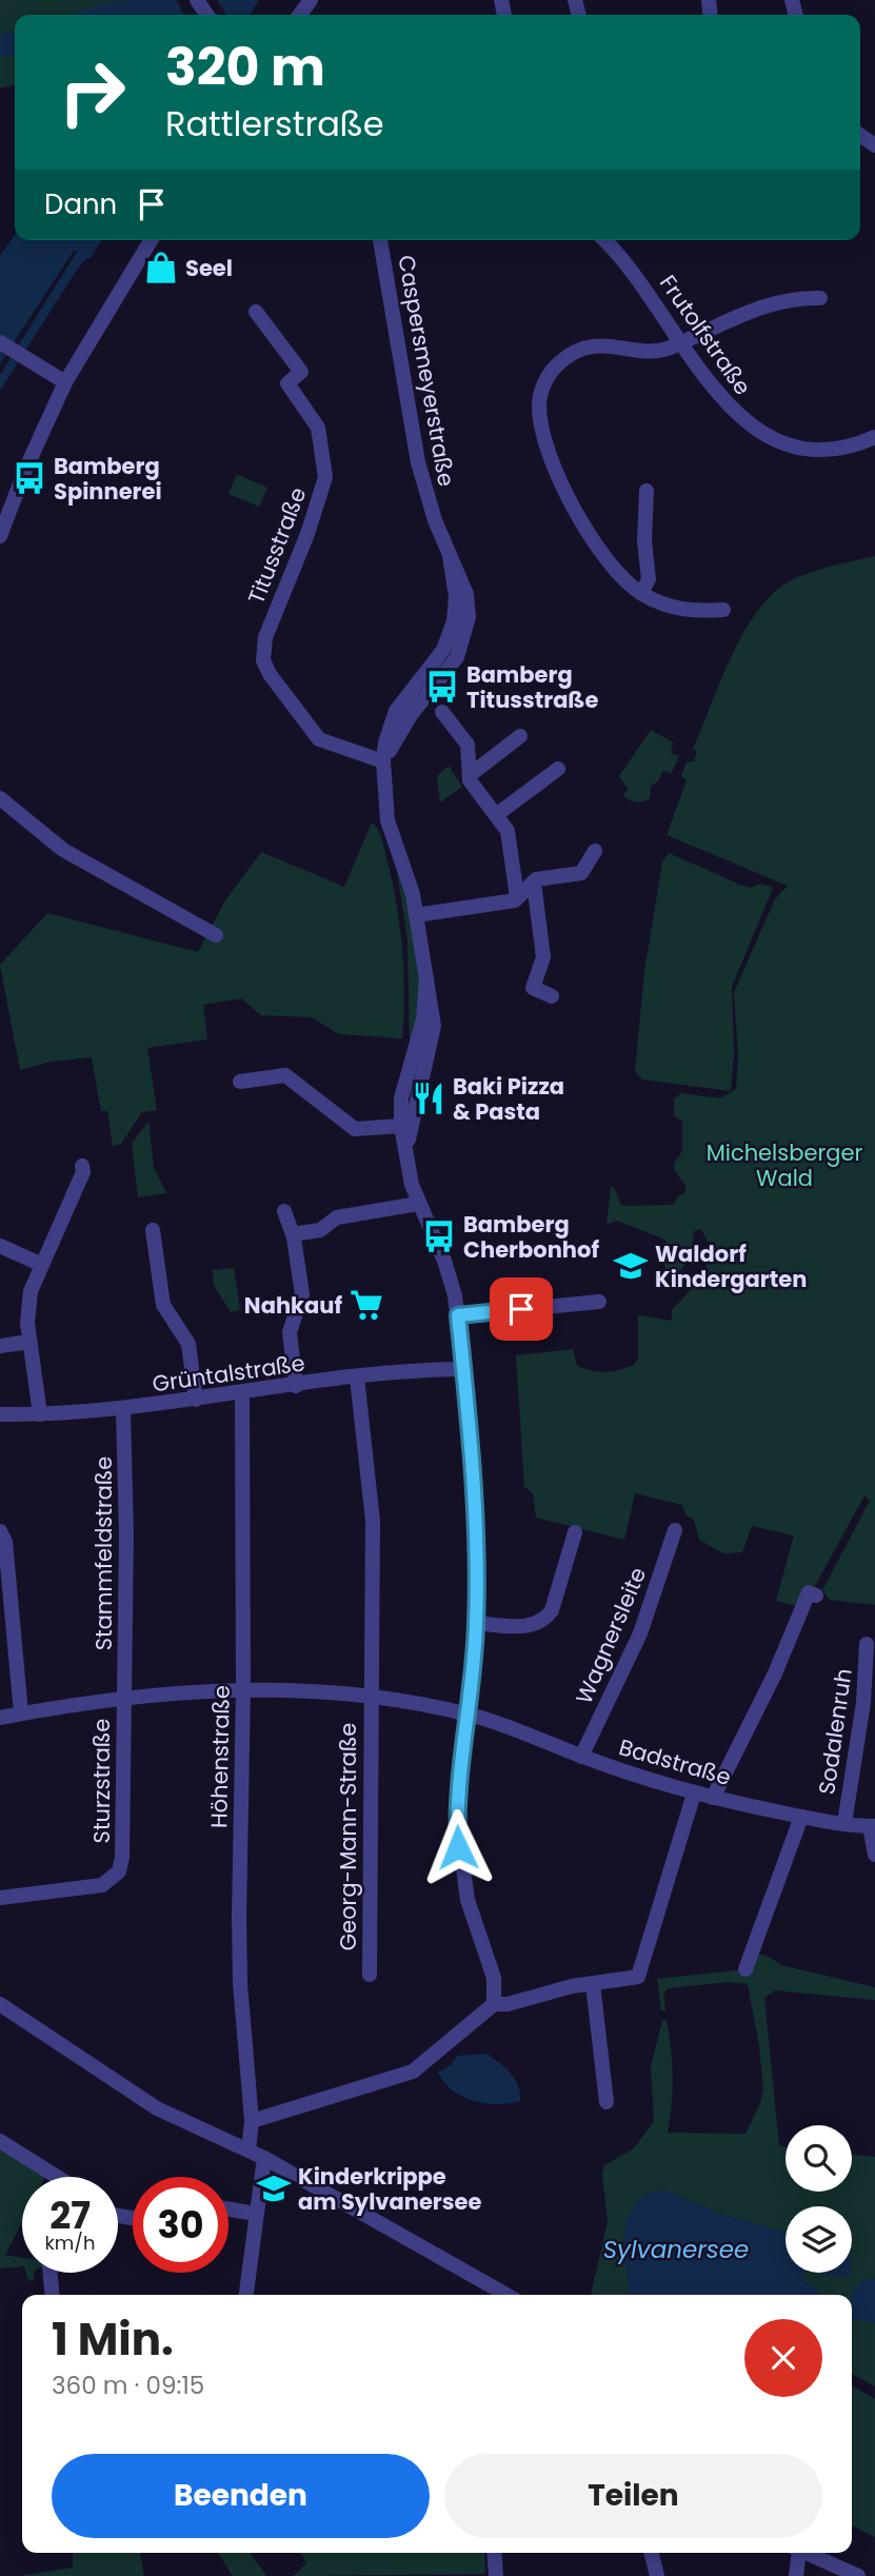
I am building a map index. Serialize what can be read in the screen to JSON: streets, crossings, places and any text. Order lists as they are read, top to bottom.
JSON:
{
  "streets": {
    "street": [
      "Frutolfstraße",
      "Caspersmeyerstraße",
      "Titusstraße",
      "Grüntalstraße",
      "Stammfeldstraße",
      "Wagnersleite",
      "Sodalenruh",
      "Höhenstraße",
      "Badstraße",
      "Sturzstraße",
      "Georg-Mann-Straße"
    ]
  },
  "crossings": [
    ["Caspersmeyerstraße", "Titusstraße"],
    ["Caspersmeyerstraße", "Grüntalstraße"],
    ["Caspersmeyerstraße", "Badstraße"],
    ["Grüntalstraße", "Stammfeldstraße"],
    ["Grüntalstraße", "Höhenstraße"],
    ["Grüntalstraße", "Georg-Mann-Straße"],
    ["Stammfeldstraße", "Badstraße"],
    ["Stammfeldstraße", "Sturzstraße"],
    ["Wagnersleite", "Badstraße"],
    ["Sodalenruh", "Badstraße"],
    ["Höhenstraße", "Badstraße"],
    ["Badstraße", "Sturzstraße"],
    ["Badstraße", "Georg-Mann-Straße"]
  ],
  "water": ["Sylvanersee"],
  "parks": ["Michelsberger Wald"],
  "places": {
    "shop": ["Seel"],
    "bus stop": ["Bamberg Spinnerei", "Bamberg Titusstraße", "Bamberg Cherbonhof"],
    "restaurant": ["Baki Pizza & Pasta"],
    "school or university": ["Waldorf Kindergarten", "Kinderkrippe am Sylvanersee"],
    "supermarket": ["Nahkauf"]
  },
  "page": {
    "turn": ["320 m", "Rattlerstraße"],
    "then": "Dann",
    "speed": "27 km/h",
    "limit": "30",
    "heading": ["1 Min.", "360 m · 09:15"],
    "buttons": ["Beenden", "Teilen"]
  }
}
